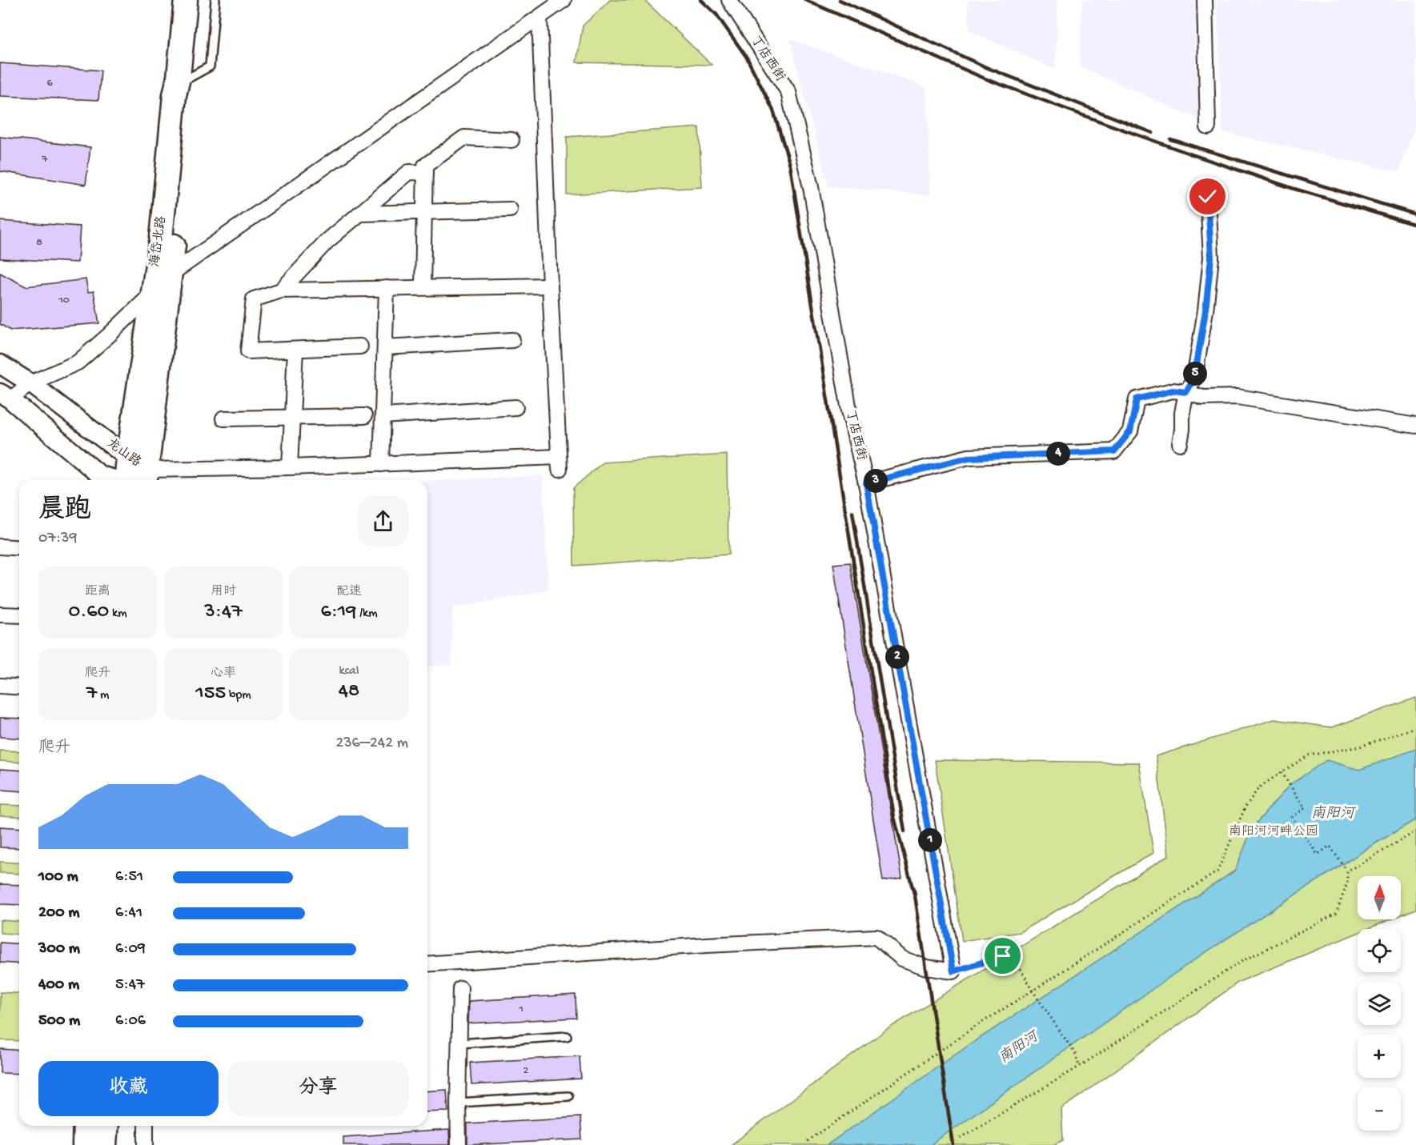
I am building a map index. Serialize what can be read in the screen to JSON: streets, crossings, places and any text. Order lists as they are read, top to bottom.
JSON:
{
  "streets": {
    "main road": ["海岱北路"],
    "street": ["丁店西街", "龙山路"]
  },
  "crossings": [
    ["海岱北路", "龙山路"]
  ],
  "water": ["南阳河"],
  "parks": ["南阳河河畔公园"],
  "house_numbers": [
    "6",
    "7",
    "8",
    "10",
    "1",
    "2"
  ],
  "north": "top",
  "page": {
    "pins": [
      "5",
      "4",
      "3",
      "2",
      "1"
    ],
    "heading": ["晨跑", "07:39"],
    "stats": [
      ["距离", "0.60 km"],
      ["用时", "3:47"],
      ["配速", "6:19 /km"],
      ["爬升", "7 m"],
      ["心率", "155 bpm"],
      ["kcal", "48"]
    ],
    "chart": ["爬升", "236–242 m"],
    "list": [
      {
        "name": "100 m",
        "note": "6:51"
      },
      {
        "name": "200 m",
        "note": "6:41"
      },
      {
        "name": "300 m",
        "note": "6:09"
      },
      {
        "name": "400 m",
        "note": "5:47"
      },
      {
        "name": "500 m",
        "note": "6:06"
      }
    ],
    "map_buttons": ["+", "−"],
    "buttons": ["收藏", "分享"]
  }
}
